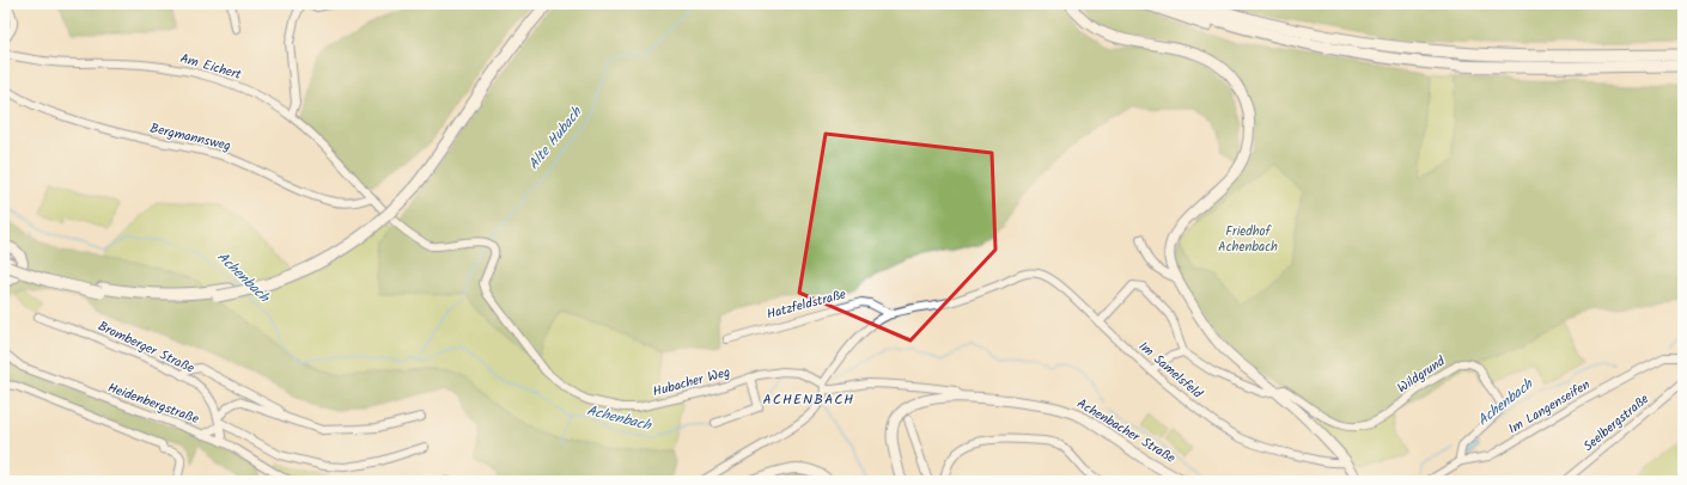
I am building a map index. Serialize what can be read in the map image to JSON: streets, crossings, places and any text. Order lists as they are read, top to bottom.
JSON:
{
  "streets": {
    "main road": ["Achenbacher Straße"],
    "street": [
      "Am Eichert",
      "Bergmannsweg",
      "Hatzfeldstraße",
      "Bromberger Straße",
      "Im Samelsfeld",
      "Wildgrund",
      "Hubacher Weg",
      "Heidenbergstraße",
      "Im Langenseifen",
      "Seelbergstraße"
    ]
  },
  "crossings": [
    ["Am Eichert", "Bergmannsweg"],
    ["Am Eichert", "Hubacher Weg"],
    ["Bergmannsweg", "Hubacher Weg"],
    ["Hatzfeldstraße", "Im Samelsfeld"],
    ["Bromberger Straße", "Heidenbergstraße"],
    ["Im Samelsfeld", "Hubacher Weg"],
    ["Wildgrund", "Im Langenseifen"]
  ],
  "districts": ["ACHENBACH"],
  "water": ["Alte Hubach", "Achenbach"],
  "parks": ["Friedhof Achenbach"]
}
